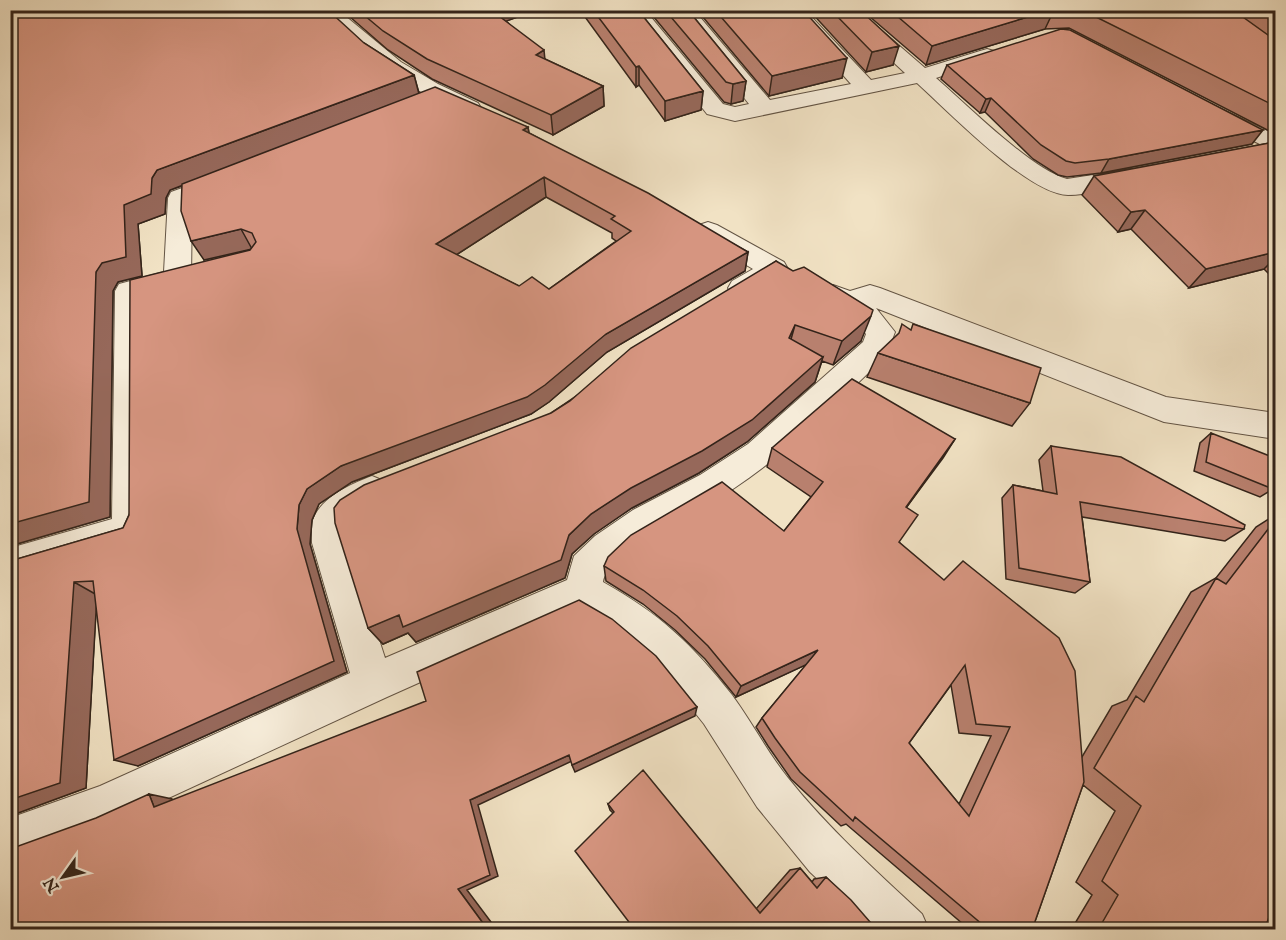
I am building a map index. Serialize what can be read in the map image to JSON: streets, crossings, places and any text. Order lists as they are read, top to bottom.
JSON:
{
  "north": "bottom left"
}
